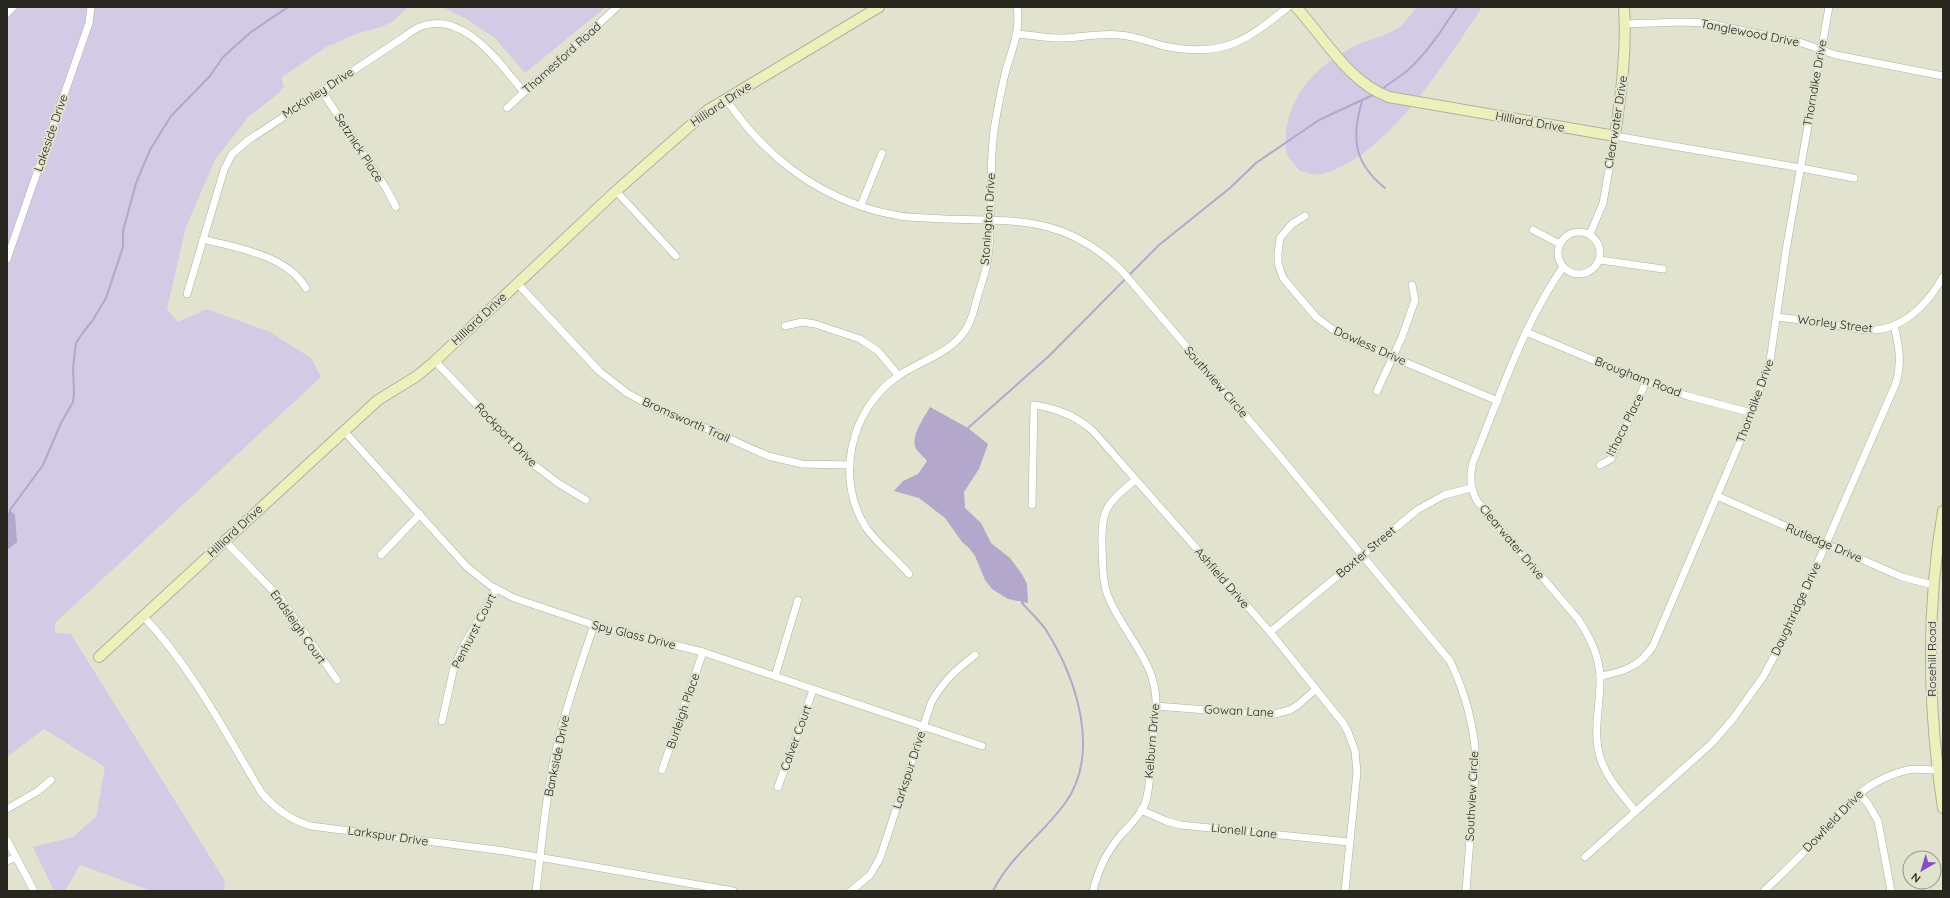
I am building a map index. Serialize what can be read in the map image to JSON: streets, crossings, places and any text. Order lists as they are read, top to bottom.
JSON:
{
  "streets": {
    "street": [
      "Tanglewood Drive",
      "Thamesford Road",
      "Thorndike Drive",
      "McKinley Drive",
      "Hilliard Drive",
      "Clearwater Drive",
      "Lakeside Drive",
      "Setznick Place",
      "Stonington Drive",
      "Worley Street",
      "Dowless Drive",
      "Brougham Road",
      "Southview Circle",
      "Bromsworth Trail",
      "Ithaca Place",
      "Rockport Drive",
      "Rutledge Drive",
      "Baxter Street",
      "Ashfield Drive",
      "Daughtridge Drive",
      "Endsleigh Court",
      "Penhurst Court",
      "Spy Glass Drive",
      "Rosehill Road",
      "Burleigh Place",
      "Gowan Lane",
      "Calver Court",
      "Kelburn Drive",
      "Bankside Drive",
      "Larkspur Drive",
      "Dowfield Drive",
      "Lionell Lane"
    ]
  },
  "crossings": [
    ["Tanglewood Drive", "Thorndike Drive"],
    ["Tanglewood Drive", "Clearwater Drive"],
    ["Thamesford Road", "McKinley Drive"],
    ["Thorndike Drive", "Hilliard Drive"],
    ["Thorndike Drive", "Clearwater Drive"],
    ["Thorndike Drive", "Worley Street"],
    ["Thorndike Drive", "Brougham Road"],
    ["Thorndike Drive", "Rutledge Drive"],
    ["McKinley Drive", "Setznick Place"],
    ["Hilliard Drive", "Clearwater Drive"],
    ["Hilliard Drive", "Southview Circle"],
    ["Hilliard Drive", "Bromsworth Trail"],
    ["Hilliard Drive", "Rockport Drive"],
    ["Hilliard Drive", "Endsleigh Court"],
    ["Hilliard Drive", "Spy Glass Drive"],
    ["Hilliard Drive", "Larkspur Drive"],
    ["Clearwater Drive", "Dowless Drive"],
    ["Clearwater Drive", "Brougham Road"],
    ["Clearwater Drive", "Baxter Street"],
    ["Clearwater Drive", "Daughtridge Drive"],
    ["Stonington Drive", "Southview Circle"],
    ["Stonington Drive", "Bromsworth Trail"],
    ["Worley Street", "Daughtridge Drive"],
    ["Brougham Road", "Ithaca Place"],
    ["Southview Circle", "Baxter Street"],
    ["Rutledge Drive", "Daughtridge Drive"],
    ["Rutledge Drive", "Rosehill Road"],
    ["Baxter Street", "Ashfield Drive"],
    ["Ashfield Drive", "Gowan Lane"],
    ["Ashfield Drive", "Kelburn Drive"],
    ["Ashfield Drive", "Lionell Lane"],
    ["Penhurst Court", "Spy Glass Drive"],
    ["Spy Glass Drive", "Burleigh Place"],
    ["Spy Glass Drive", "Calver Court"],
    ["Spy Glass Drive", "Bankside Drive"],
    ["Spy Glass Drive", "Larkspur Drive"],
    ["Rosehill Road", "Dowfield Drive"],
    ["Gowan Lane", "Kelburn Drive"],
    ["Kelburn Drive", "Lionell Lane"],
    ["Bankside Drive", "Larkspur Drive"]
  ],
  "north": "bottom left"
}
